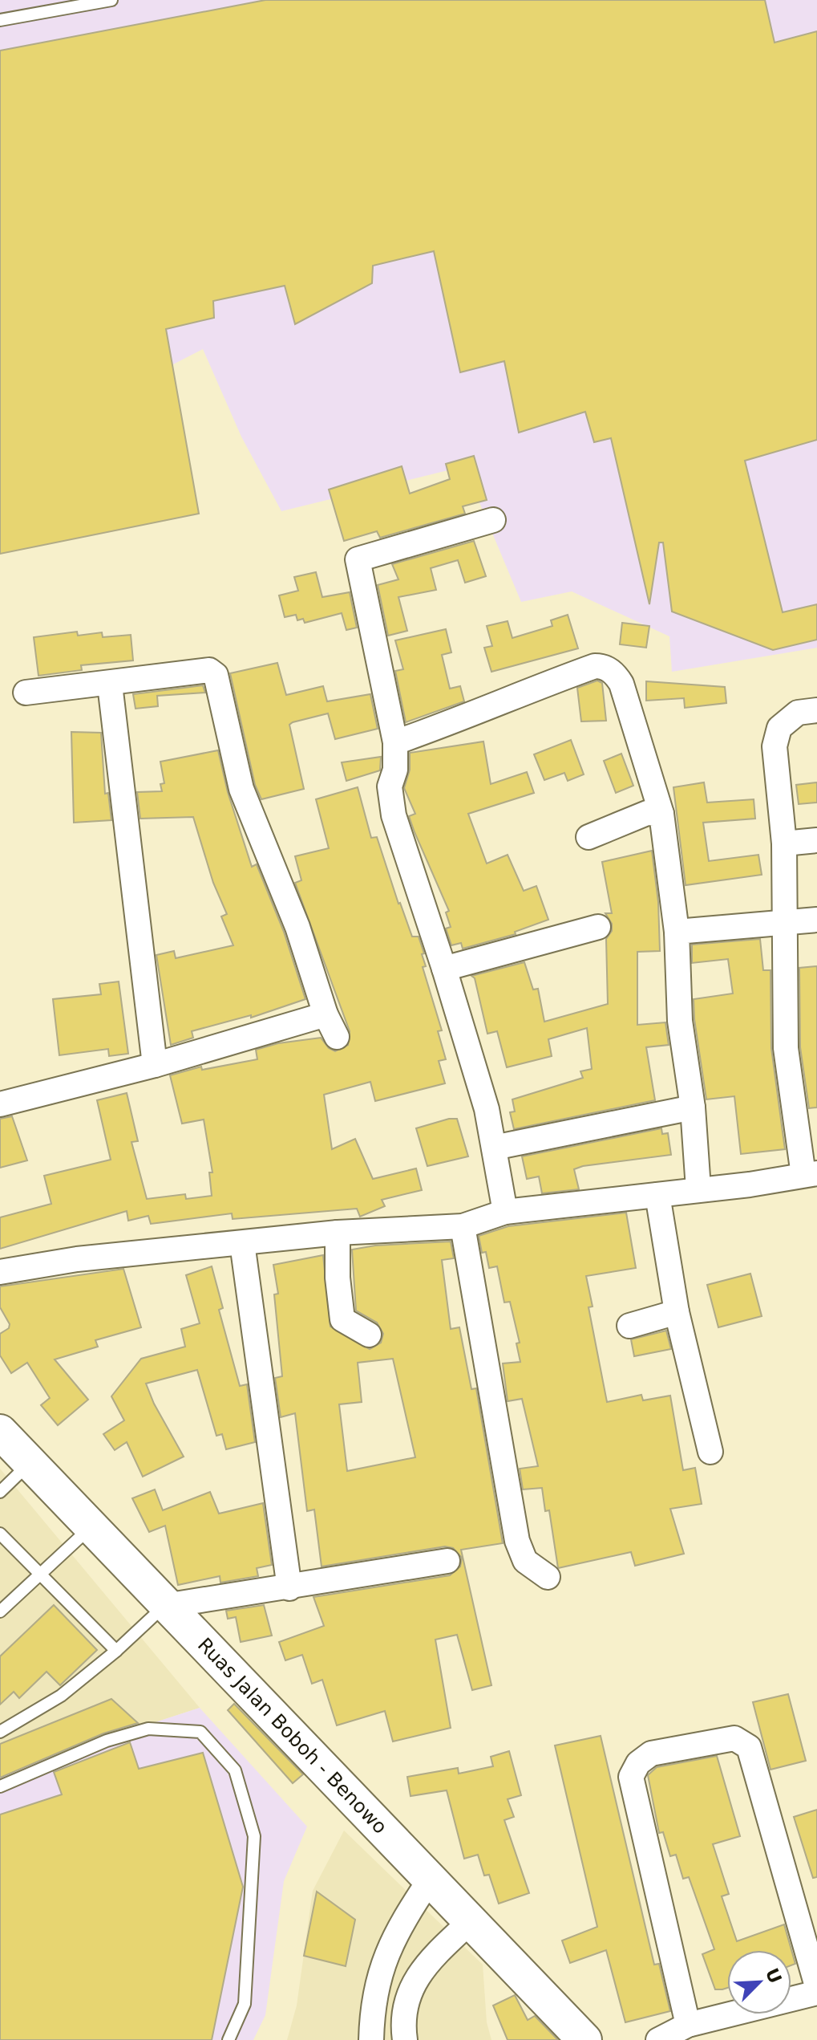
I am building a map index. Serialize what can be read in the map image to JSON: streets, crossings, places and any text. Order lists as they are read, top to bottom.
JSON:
{
  "streets": {
    "main road": ["Ruas Jalan Boboh - Benowo"]
  },
  "north": "top right"
}
